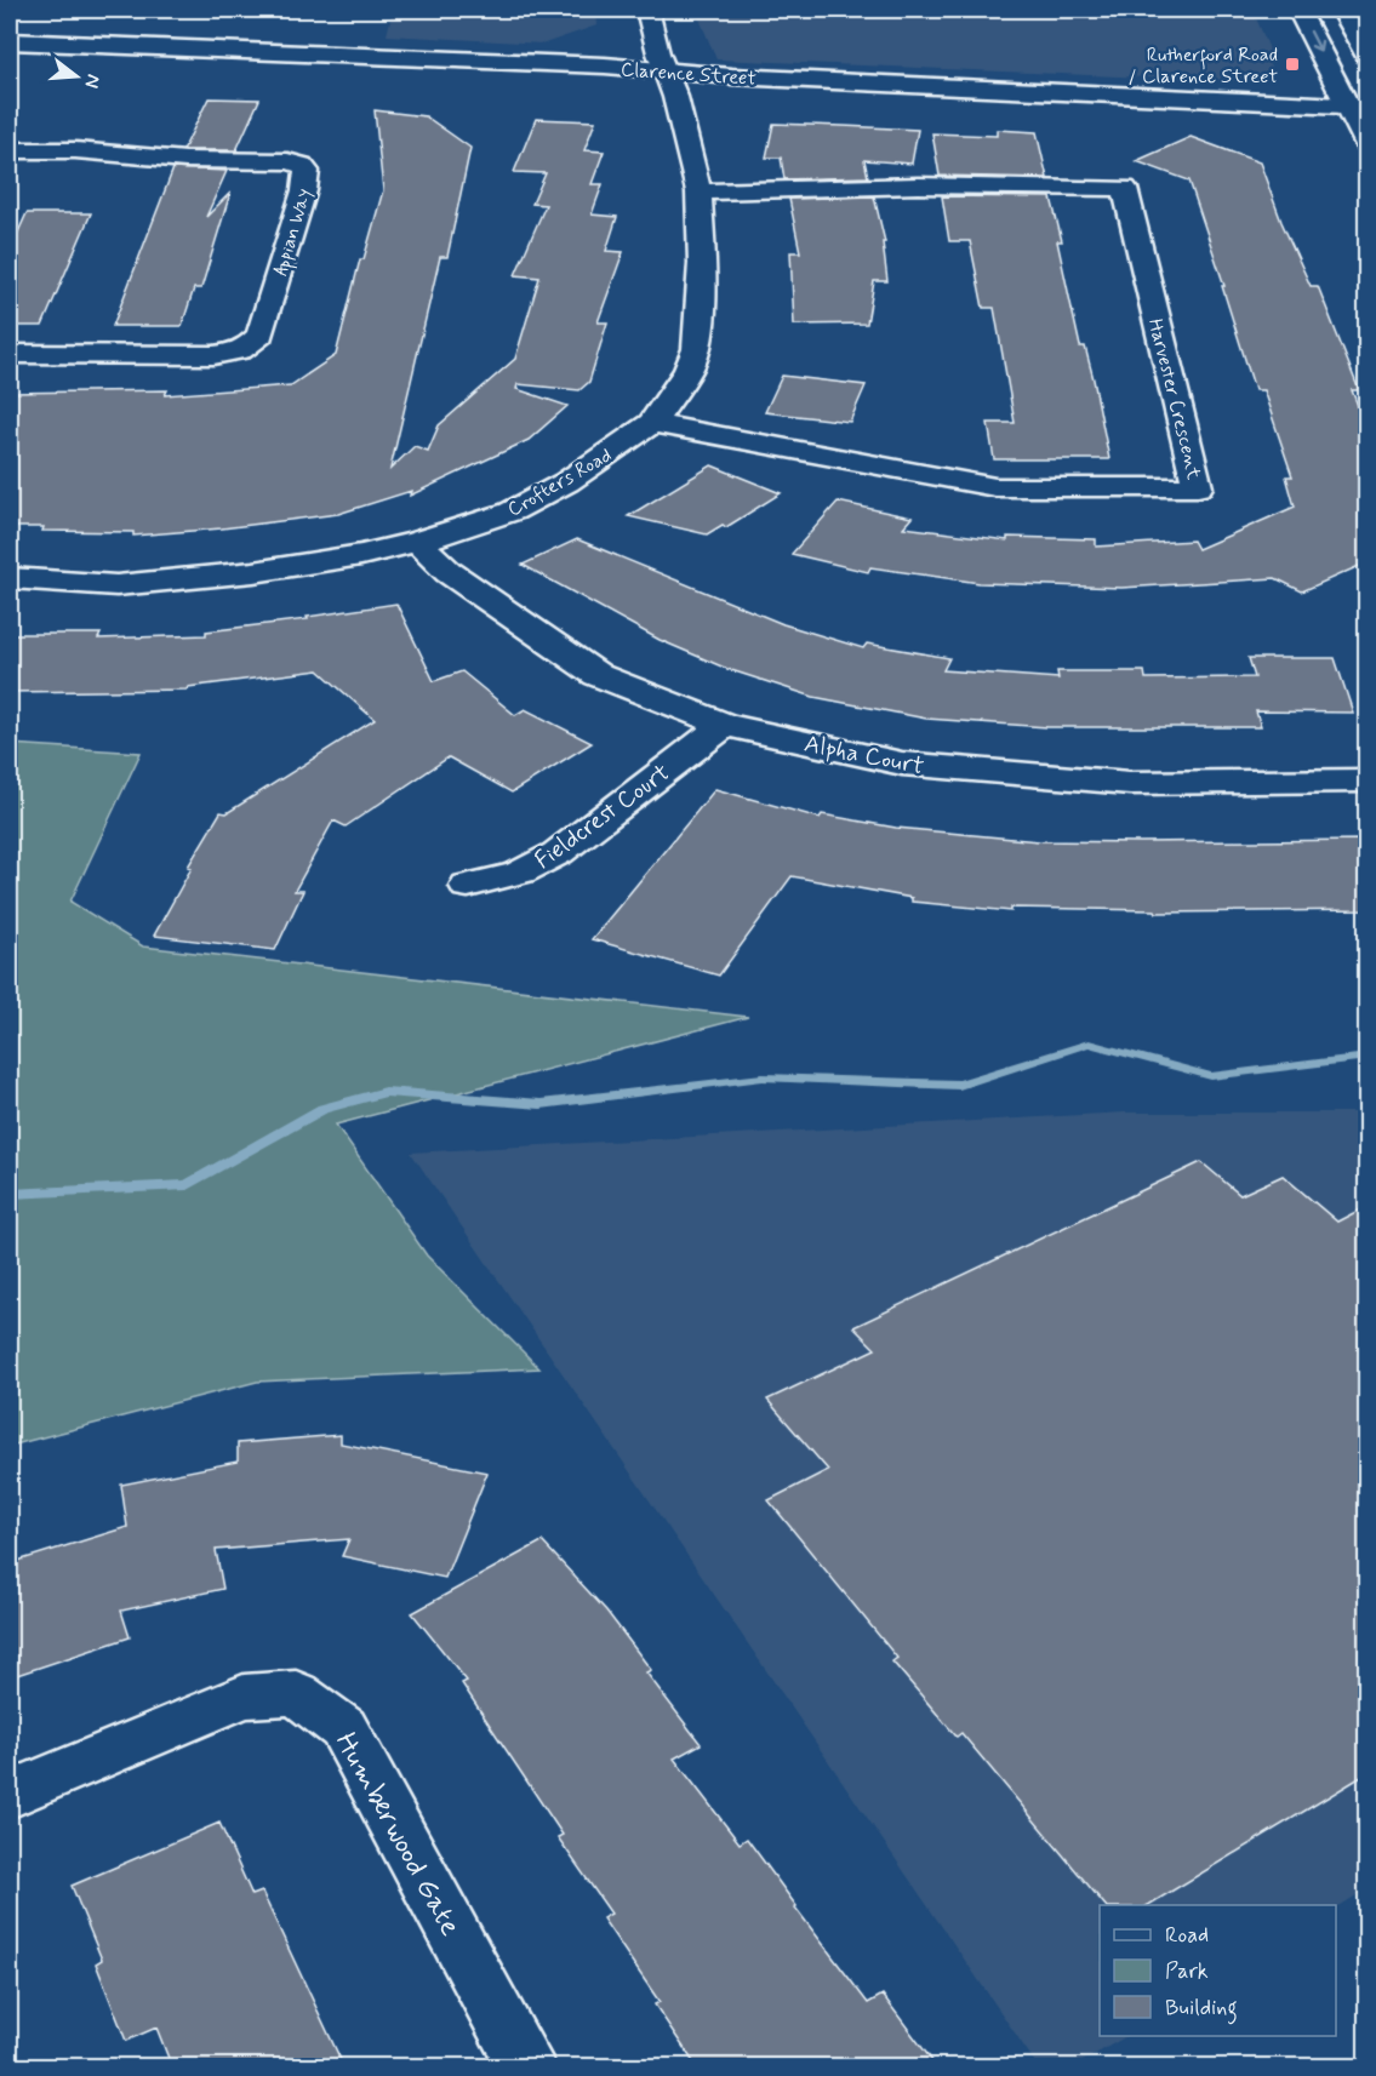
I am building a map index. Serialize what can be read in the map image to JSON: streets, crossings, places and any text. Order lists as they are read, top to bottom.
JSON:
{
  "streets": {
    "street": [
      "Clarence Street",
      "Appian Way",
      "Harvester Crescent",
      "Crofters Road",
      "Alpha Court",
      "Fieldcrest Court",
      "Humberwood Gate"
    ]
  },
  "crossings": [
    ["Clarence Street", "Crofters Road"],
    ["Harvester Crescent", "Crofters Road"],
    ["Crofters Road", "Alpha Court"],
    ["Alpha Court", "Fieldcrest Court"]
  ],
  "places": {
    "transit": ["Rutherford Road / Clarence Street"]
  },
  "legend": ["Road", "Park", "Building"],
  "north": "right"
}
